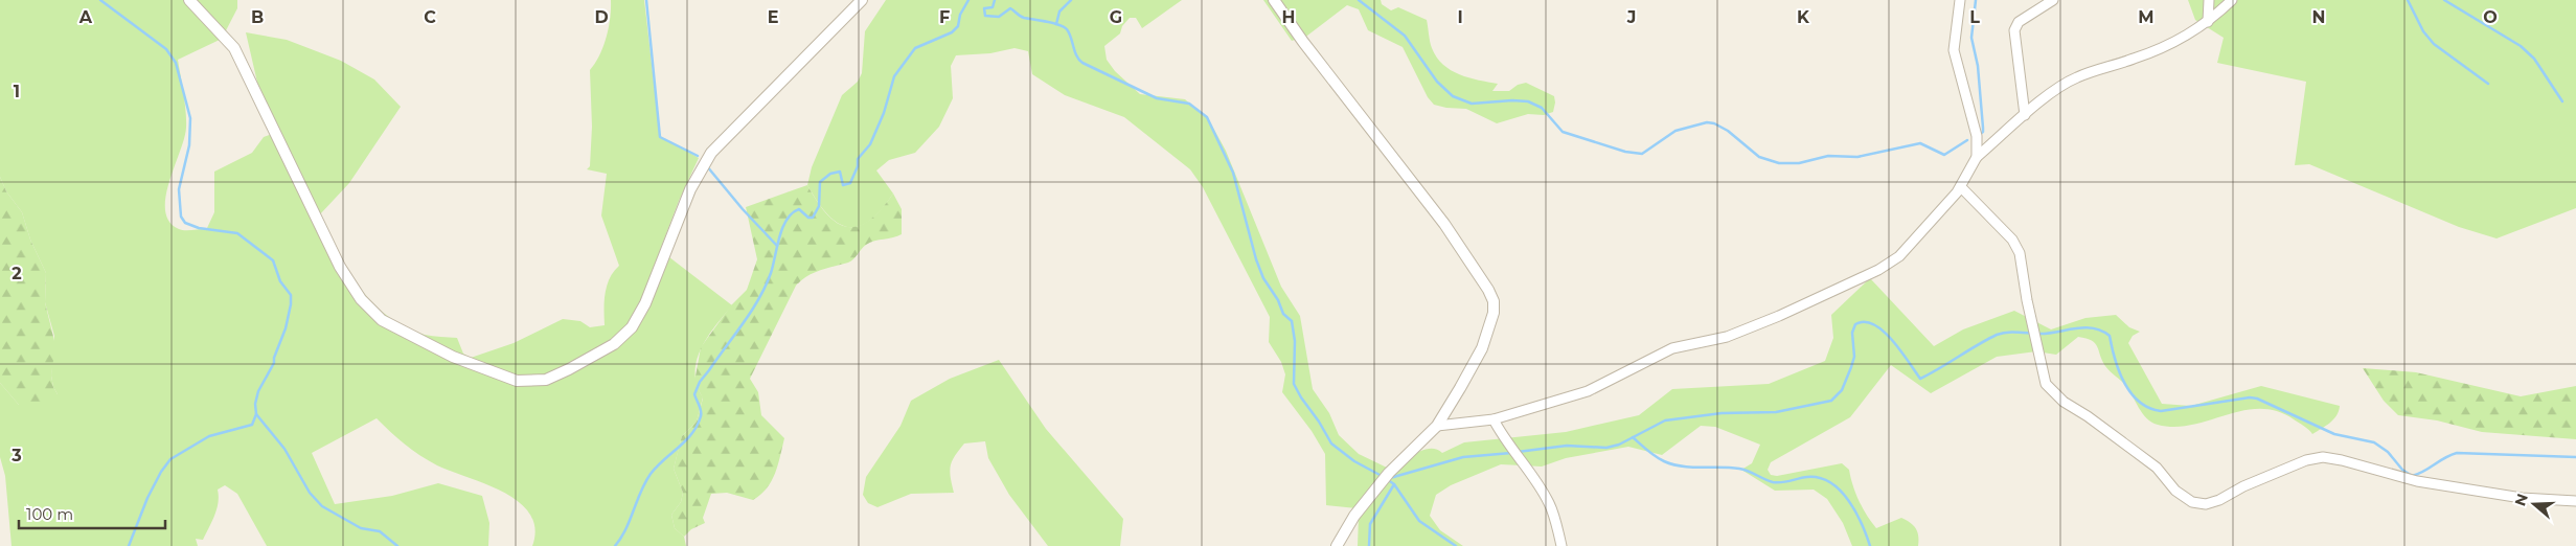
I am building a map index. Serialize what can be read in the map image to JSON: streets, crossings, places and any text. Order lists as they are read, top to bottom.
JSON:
{
  "scale_bar": "100 m",
  "north": "left",
  "grid": {
    "columns": [
      "A",
      "B",
      "C",
      "D",
      "E",
      "F",
      "G",
      "H",
      "I",
      "J",
      "K",
      "L",
      "M",
      "N",
      "O"
    ],
    "rows": ["1", "2", "3"]
  }
}
